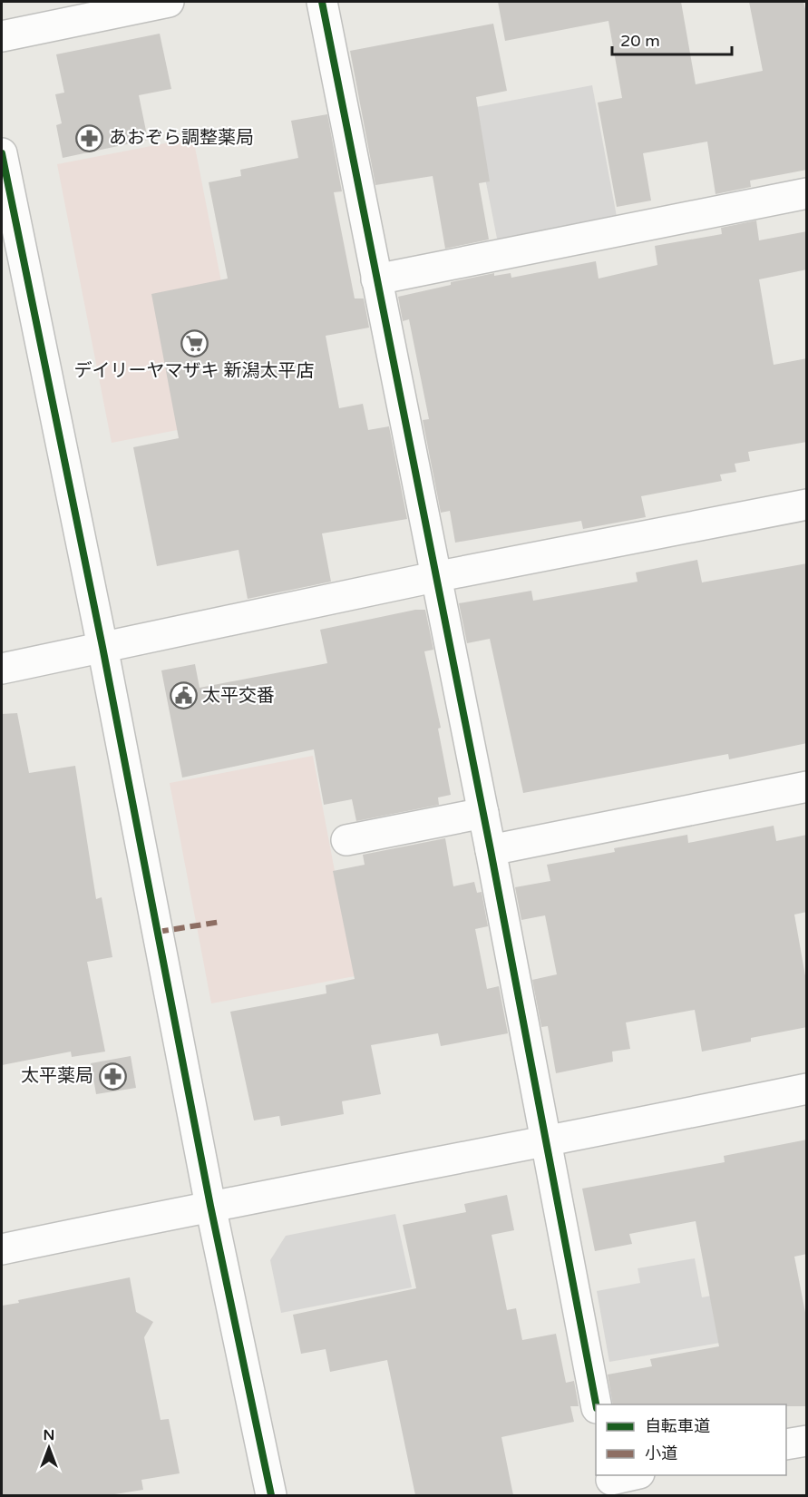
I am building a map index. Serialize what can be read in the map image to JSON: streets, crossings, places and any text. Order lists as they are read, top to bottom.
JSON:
{
  "places": {
    "pharmacy": ["あおぞら調整薬局", "太平薬局"],
    "supermarket": ["デイリーヤマザキ 新潟太平店"],
    "public building": ["太平交番"]
  },
  "legend": ["自転車道", "小道"],
  "scale_bar": "20 m",
  "north": "top"
}
